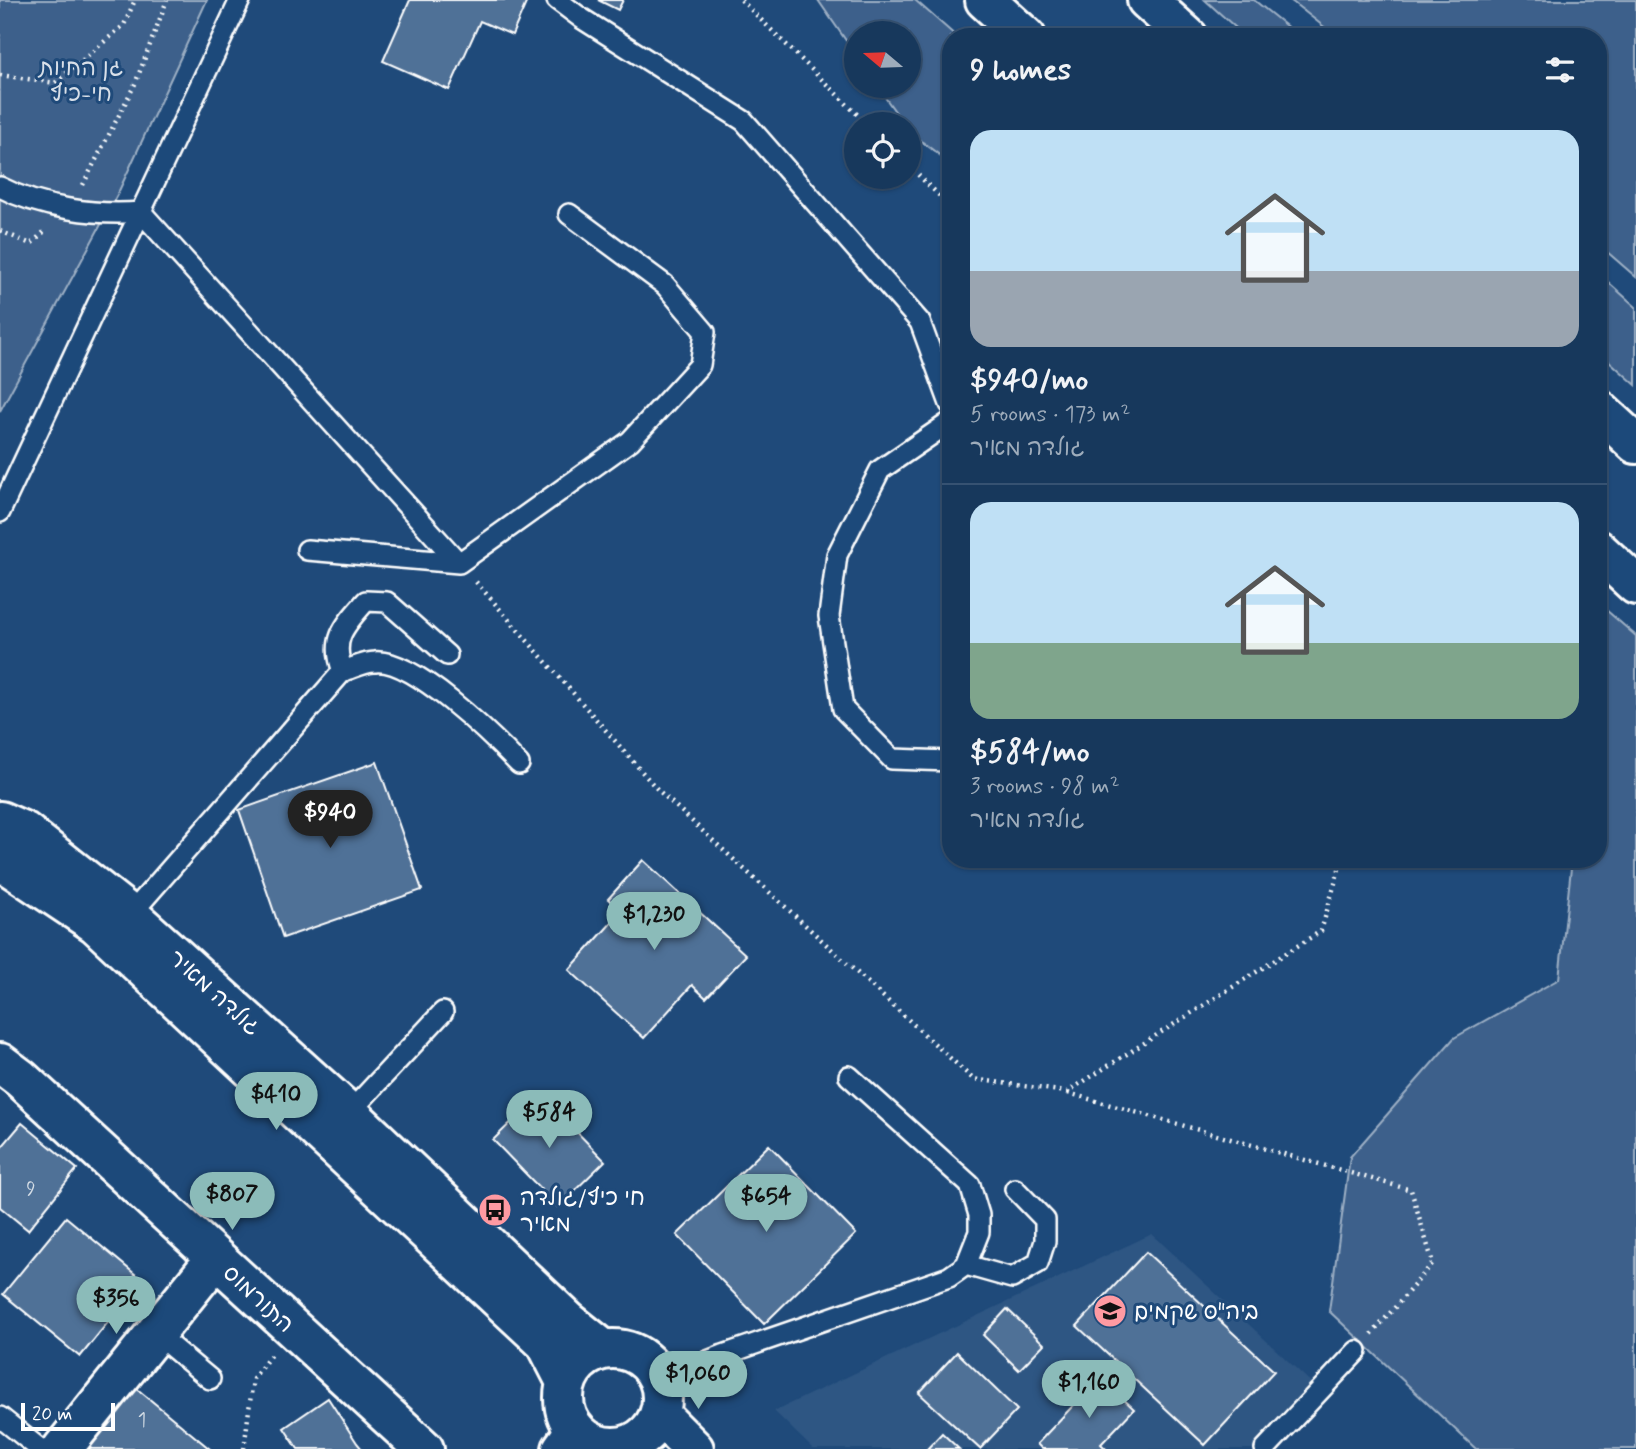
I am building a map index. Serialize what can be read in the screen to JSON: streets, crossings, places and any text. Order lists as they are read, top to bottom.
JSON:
{
  "streets": {
    "main road": ["גולדה מאיר", "התורמוס"]
  },
  "parks": ["גן החיות חי-כיף"],
  "places": {
    "bus stop": ["חי כיף/גולדה מאיר"],
    "school or university": ["ביה\"ס שקמים"]
  },
  "house_numbers": ["9", "1"],
  "scale_bar": "20 m",
  "north": "left",
  "page": {
    "heading": "9 homes",
    "list": [
      {
        "name": "$940/mo",
        "note": "5 rooms · 173 m² · גולדה מאיר"
      },
      {
        "name": "$584/mo",
        "note": "3 rooms · 98 m² · גולדה מאיר"
      }
    ],
    "price": [
      "$940",
      "$1,230",
      "$410",
      "$584",
      "$807",
      "$654",
      "$356",
      "$1,060",
      "$1,160"
    ],
    "scale": "20 m"
  }
}
